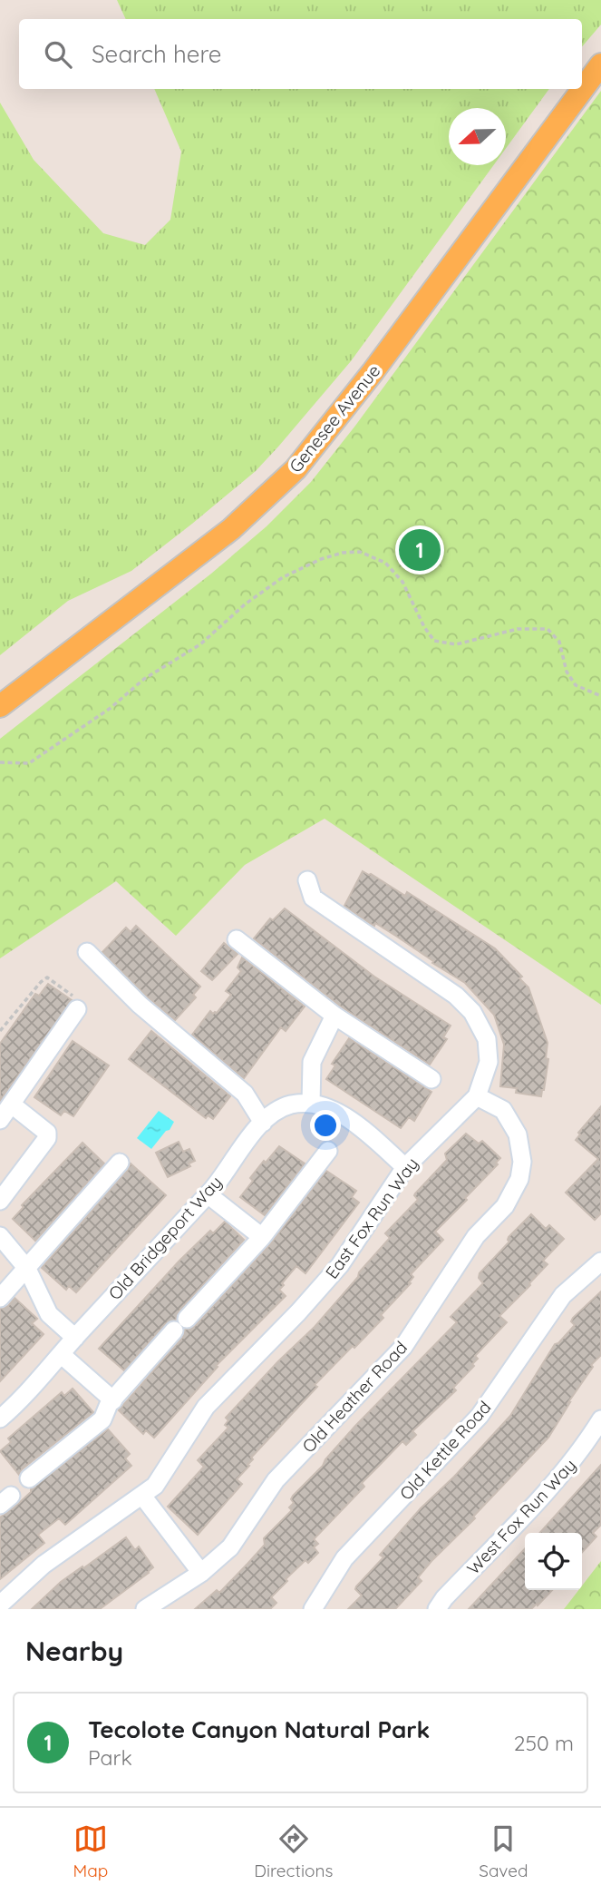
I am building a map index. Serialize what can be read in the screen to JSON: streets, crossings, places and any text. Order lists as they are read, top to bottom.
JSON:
{
  "streets": {
    "main road": ["Genesee Avenue"],
    "street": [
      "East Fox Run Way",
      "Old Bridgeport Way",
      "Old Heather Road",
      "Old Kettle Road",
      "West Fox Run Way"
    ]
  },
  "crossings": [
    ["East Fox Run Way", "Old Heather Road"]
  ],
  "north": "left",
  "page": {
    "search": "Search here",
    "pins": "1",
    "heading": "Nearby",
    "list": [
      {
        "mark": "1",
        "name": "Tecolote Canyon Natural Park",
        "note": "Park",
        "value": "250 m"
      }
    ],
    "nav": ["Map", "Directions", "Saved"]
  }
}
